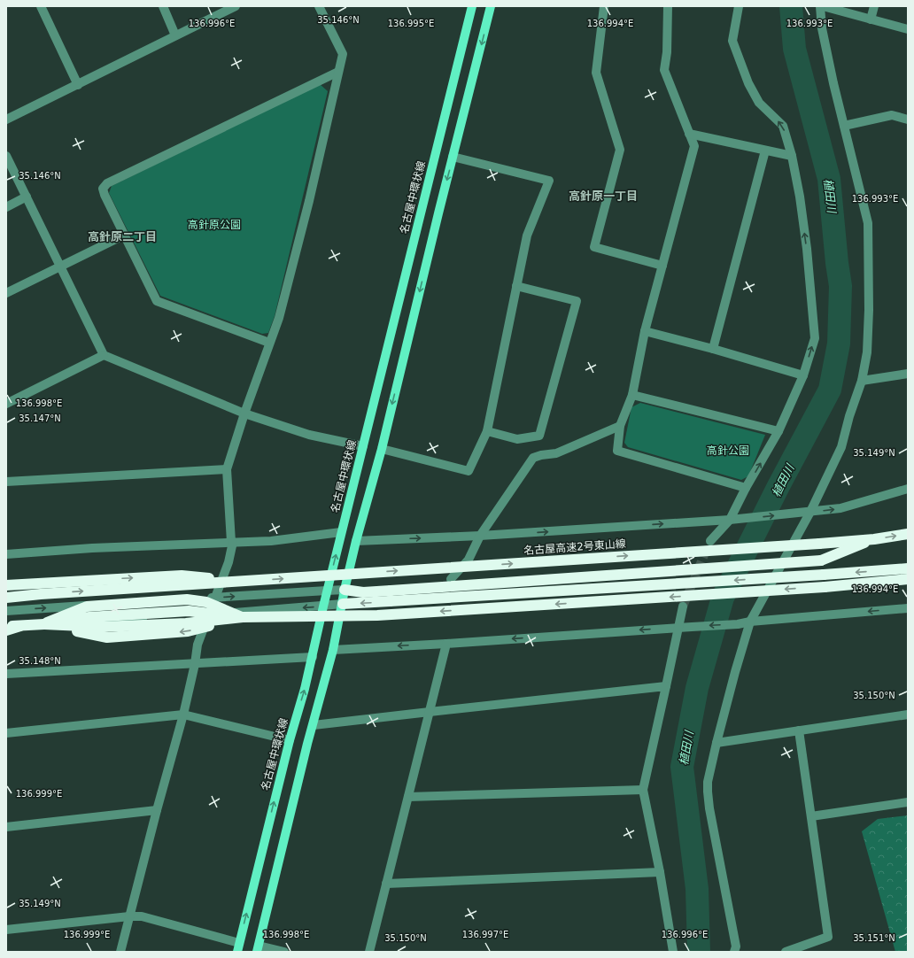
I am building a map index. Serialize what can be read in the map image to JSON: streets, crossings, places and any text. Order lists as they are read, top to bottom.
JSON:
{
  "streets": {
    "highway": ["名古屋高速2号東山線"],
    "main road": ["名古屋中環状線"]
  },
  "districts": ["高針原一丁目", "高針原二丁目"],
  "water": ["植田川"],
  "parks": ["高針原公園", "高針公園"],
  "coordinates": [
    "35.146°N",
    "136.996°E",
    "136.995°E",
    "136.994°E",
    "136.993°E",
    "136.998°E",
    "35.147°N",
    "35.149°N",
    "35.148°N",
    "35.150°N",
    "136.999°E",
    "136.997°E",
    "35.151°N"
  ]
}
